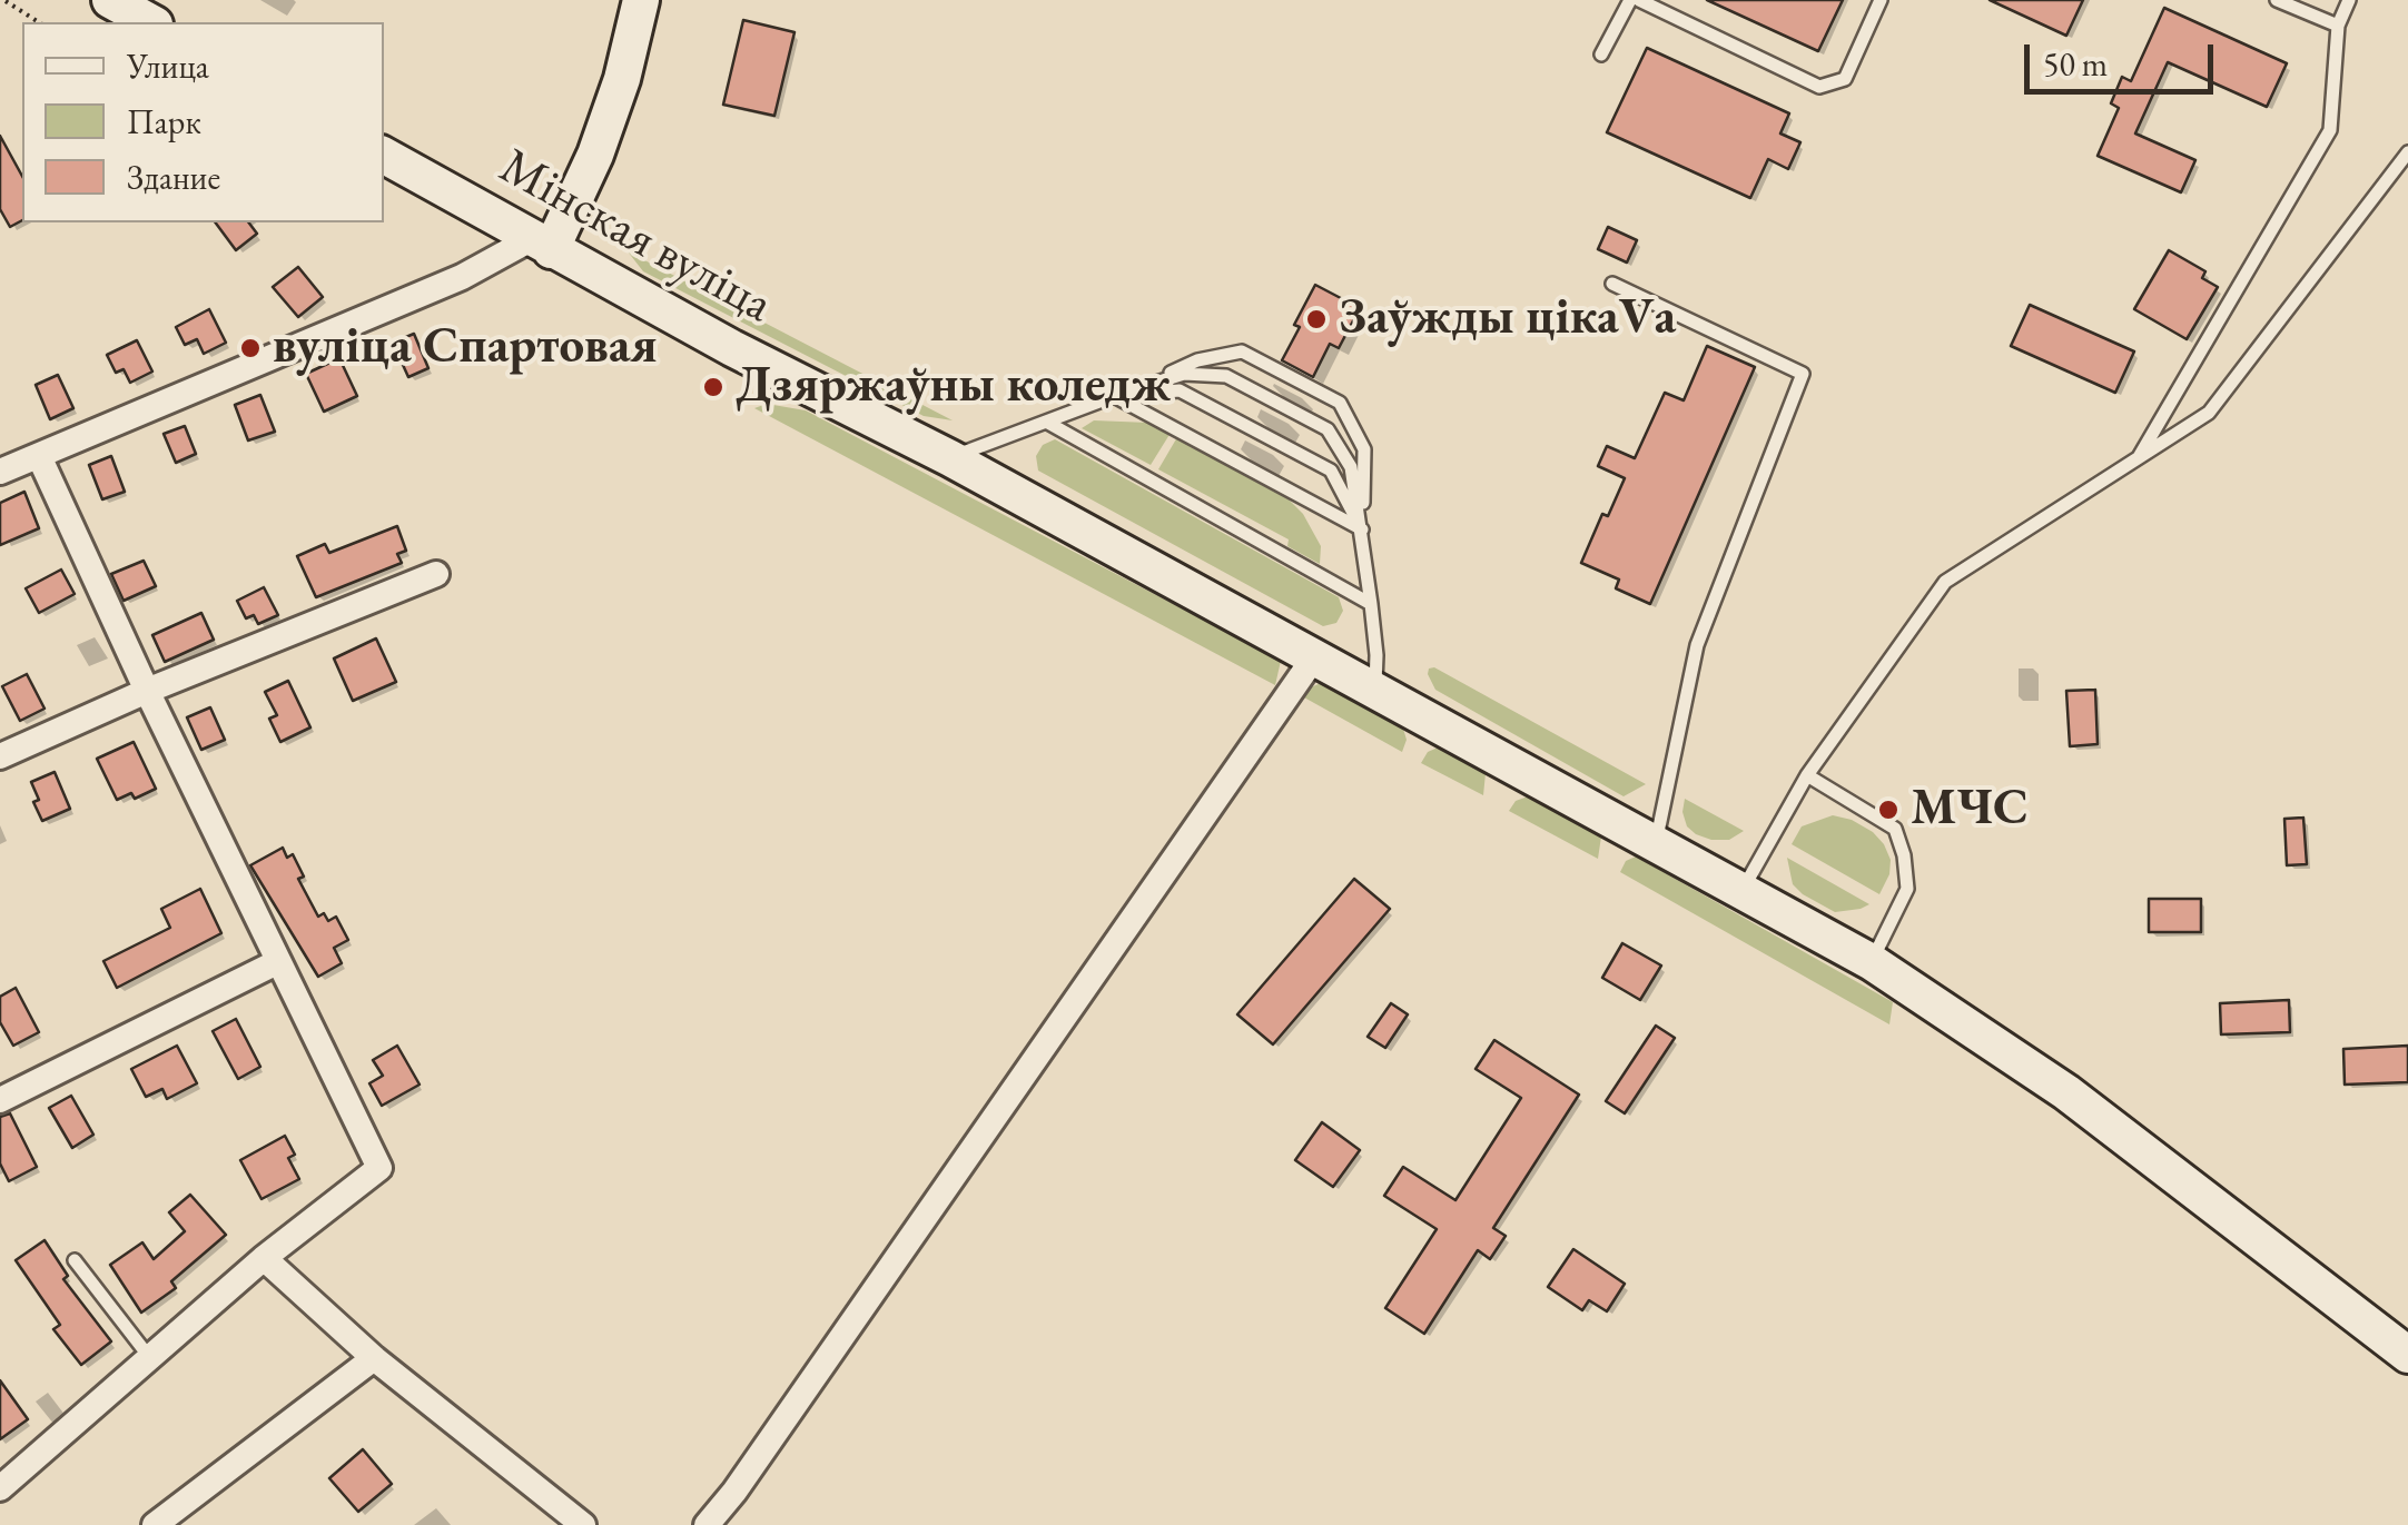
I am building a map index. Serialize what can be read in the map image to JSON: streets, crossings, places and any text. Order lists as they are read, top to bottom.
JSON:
{
  "streets": {
    "street": ["Мінская вуліца"]
  },
  "places": [
    "Заўжды цікаVа",
    "вуліца Спартовая",
    "Дзяржаўны коледж",
    "МЧС"
  ],
  "legend": ["Улица", "Парк", "Здание"],
  "scale_bar": "50 m"
}
